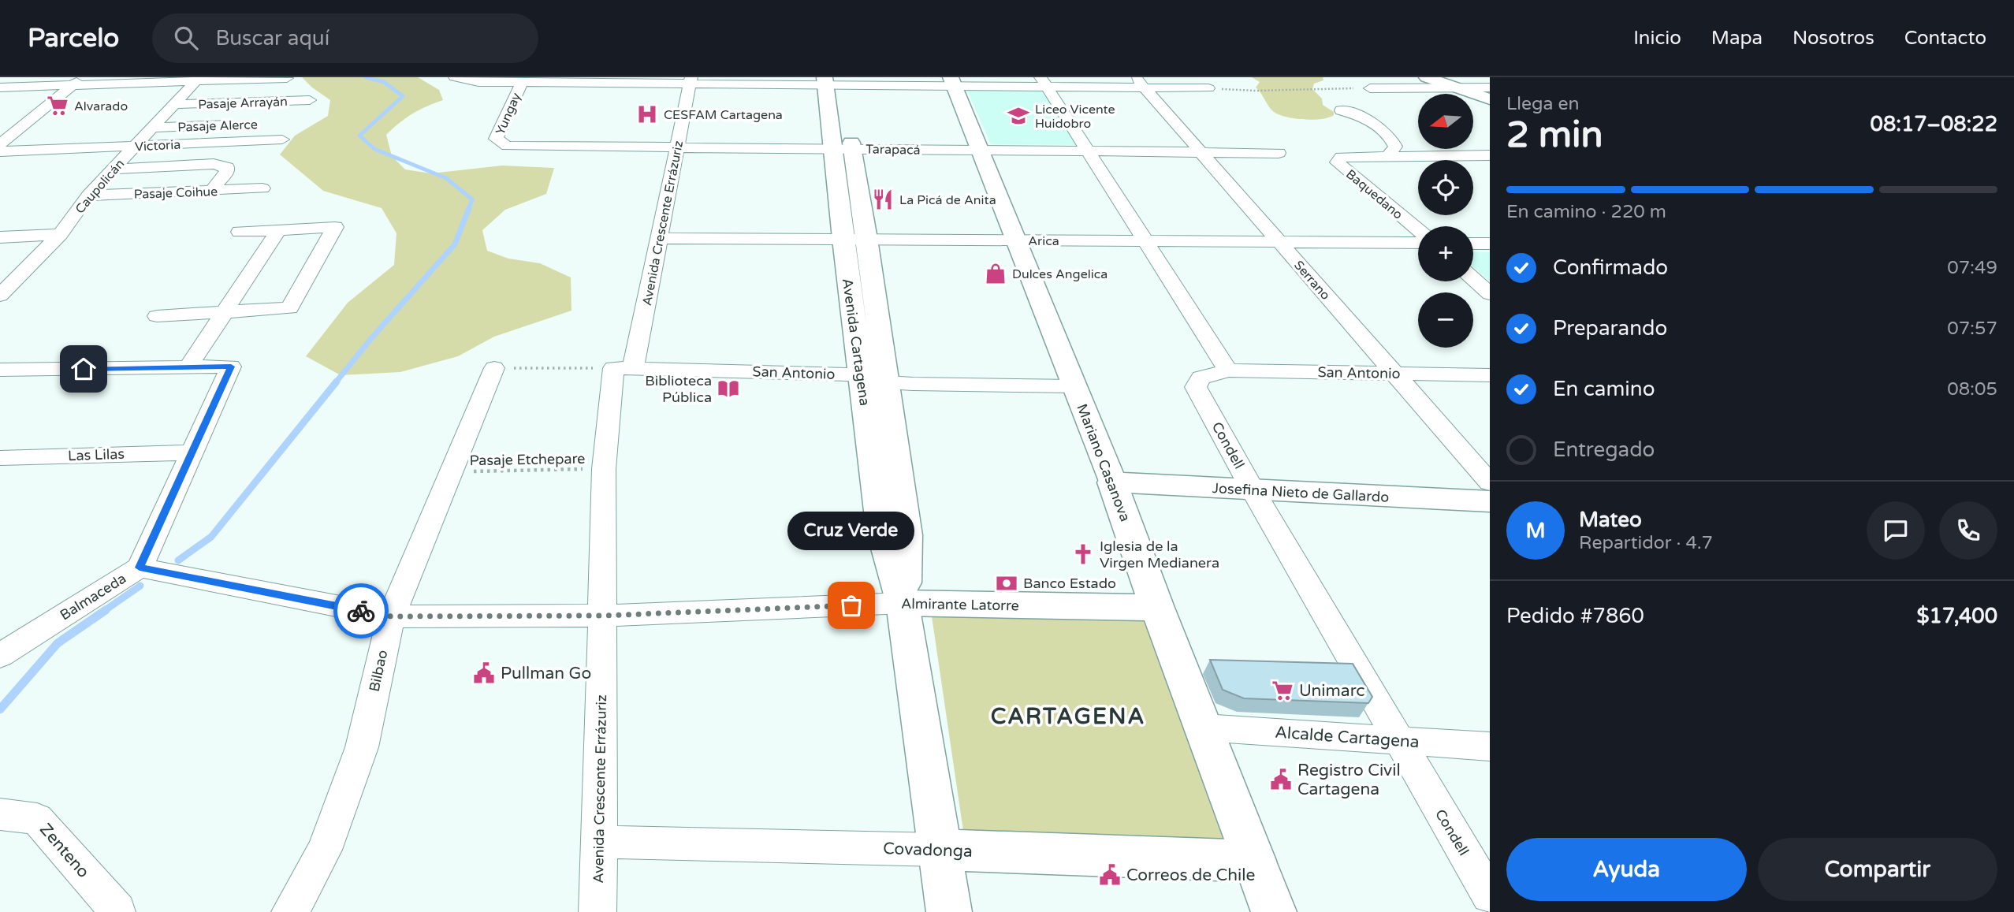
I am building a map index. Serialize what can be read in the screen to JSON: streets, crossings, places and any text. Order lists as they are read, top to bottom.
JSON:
{
  "streets": {
    "main road": [
      "Avenida Cartagena",
      "Mariano Casanova",
      "Josefina Nieto de Gallardo",
      "Almirante Latorre",
      "Covadonga"
    ],
    "street": [
      "Pasaje Arrayán",
      "Yungay",
      "Pasaje Alerce",
      "Victoria",
      "Tarapacá",
      "Caupolicán",
      "Pasaje Coihue",
      "Baquedano",
      "Avenida Crescente Errázuriz",
      "Arica",
      "Serrano",
      "San Antonio",
      "Condell",
      "Las Lilas",
      "Balmaceda",
      "Bilbao",
      "Alcalde Cartagena",
      "Zenteno"
    ],
    "path": ["Pasaje Etchepare"]
  },
  "crossings": [
    ["Pasaje Arrayán", "Caupolicán"],
    ["Yungay", "Tarapacá"],
    ["Pasaje Alerce", "Caupolicán"],
    ["Victoria", "Caupolicán"],
    ["Tarapacá", "Avenida Crescente Errázuriz"],
    ["Tarapacá", "Serrano"],
    ["Tarapacá", "Avenida Cartagena"],
    ["Tarapacá", "Mariano Casanova"],
    ["Caupolicán", "Pasaje Coihue"],
    ["Avenida Crescente Errázuriz", "Arica"],
    ["Avenida Crescente Errázuriz", "San Antonio"],
    ["Avenida Crescente Errázuriz", "Pasaje Etchepare"],
    ["Avenida Crescente Errázuriz", "Almirante Latorre"],
    ["Avenida Crescente Errázuriz", "Covadonga"],
    ["Arica", "Serrano"],
    ["Arica", "Avenida Cartagena"],
    ["Arica", "Mariano Casanova"],
    ["Serrano", "San Antonio"],
    ["Avenida Cartagena", "San Antonio"],
    ["Avenida Cartagena", "Almirante Latorre"],
    ["Avenida Cartagena", "Covadonga"],
    ["San Antonio", "Condell"],
    ["San Antonio", "Mariano Casanova"],
    ["Condell", "Josefina Nieto de Gallardo"],
    ["Condell", "Alcalde Cartagena"],
    ["Las Lilas", "Balmaceda"],
    ["Pasaje Etchepare", "Bilbao"],
    ["Mariano Casanova", "Josefina Nieto de Gallardo"],
    ["Mariano Casanova", "Almirante Latorre"],
    ["Mariano Casanova", "Alcalde Cartagena"],
    ["Mariano Casanova", "Covadonga"],
    ["Balmaceda", "Almirante Latorre"],
    ["Almirante Latorre", "Bilbao"]
  ],
  "districts": ["CARTAGENA"],
  "places": {
    "supermarket": ["Alvarado", "Unimarc"],
    "hospital": ["CESFAM Cartagena"],
    "school or university": ["Liceo Vicente Huidobro"],
    "restaurant": ["La Picá de Anita"],
    "shop": ["Dulces Angelica"],
    "library": ["Biblioteca Pública"],
    "church": ["Iglesia de la Virgen Medianera"],
    "bank": ["Banco Estado"],
    "other": ["Cruz Verde"],
    "public building": ["Pullman Go", "Registro Civil Cartagena", "Correos de Chile"]
  },
  "north": "left",
  "page": {
    "header": "Parcelo",
    "search": "Buscar aquí",
    "nav": [
      "Inicio",
      "Mapa",
      "Nosotros",
      "Contacto"
    ],
    "heading": ["2 min", "Llega en", "08:17–08:22"],
    "panel": [
      "Mateo",
      "Repartidor · 4.7",
      "Pedido #7860",
      "$17,400"
    ],
    "map_buttons": ["+", "−"],
    "bar": "En camino · 220 m",
    "list": [
      ["Confirmado", "07:49"],
      ["Preparando", "07:57"],
      ["En camino", "08:05"],
      "Entregado"
    ],
    "round": "M",
    "bubble": "Cruz Verde",
    "buttons": ["Ayuda", "Compartir"]
  }
}
